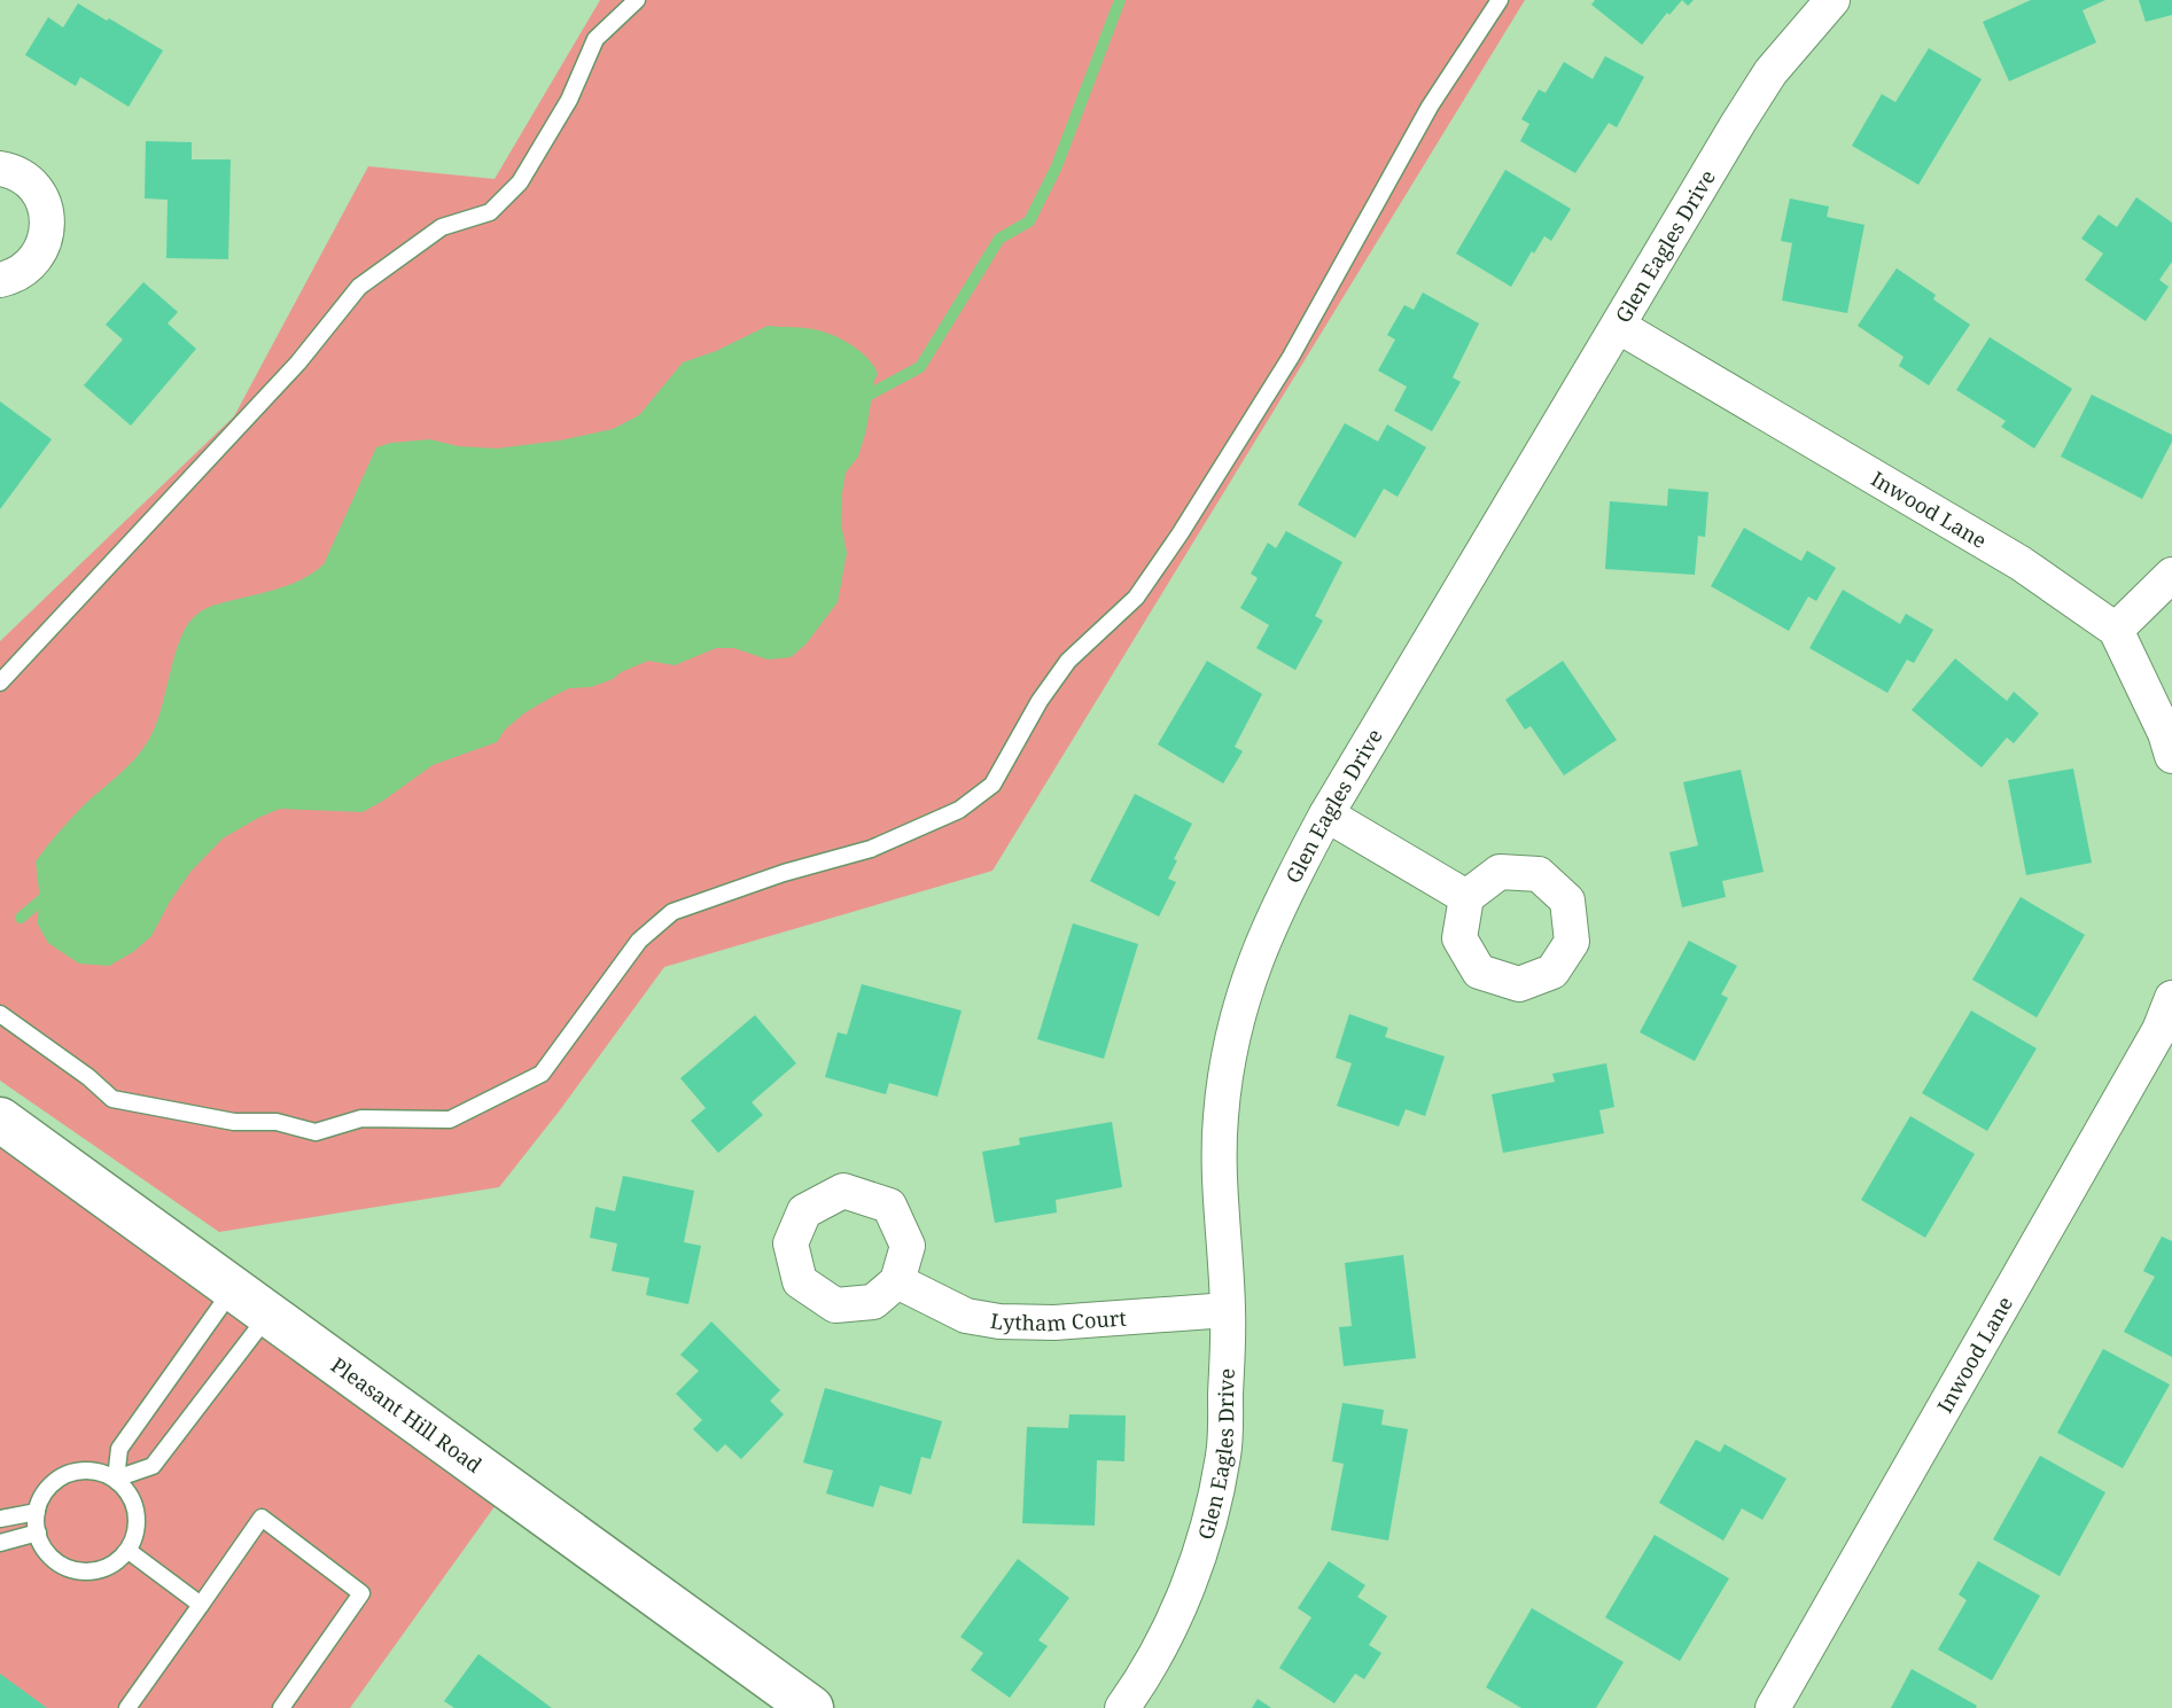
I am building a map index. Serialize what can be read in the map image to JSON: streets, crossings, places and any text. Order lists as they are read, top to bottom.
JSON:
{
  "streets": {
    "street": [
      "Glen Eagles Drive",
      "Inwood Lane",
      "Lytham Court",
      "Pleasant Hill Road"
    ]
  },
  "crossings": [
    ["Glen Eagles Drive", "Inwood Lane"],
    ["Glen Eagles Drive", "Lytham Court"]
  ]
}
